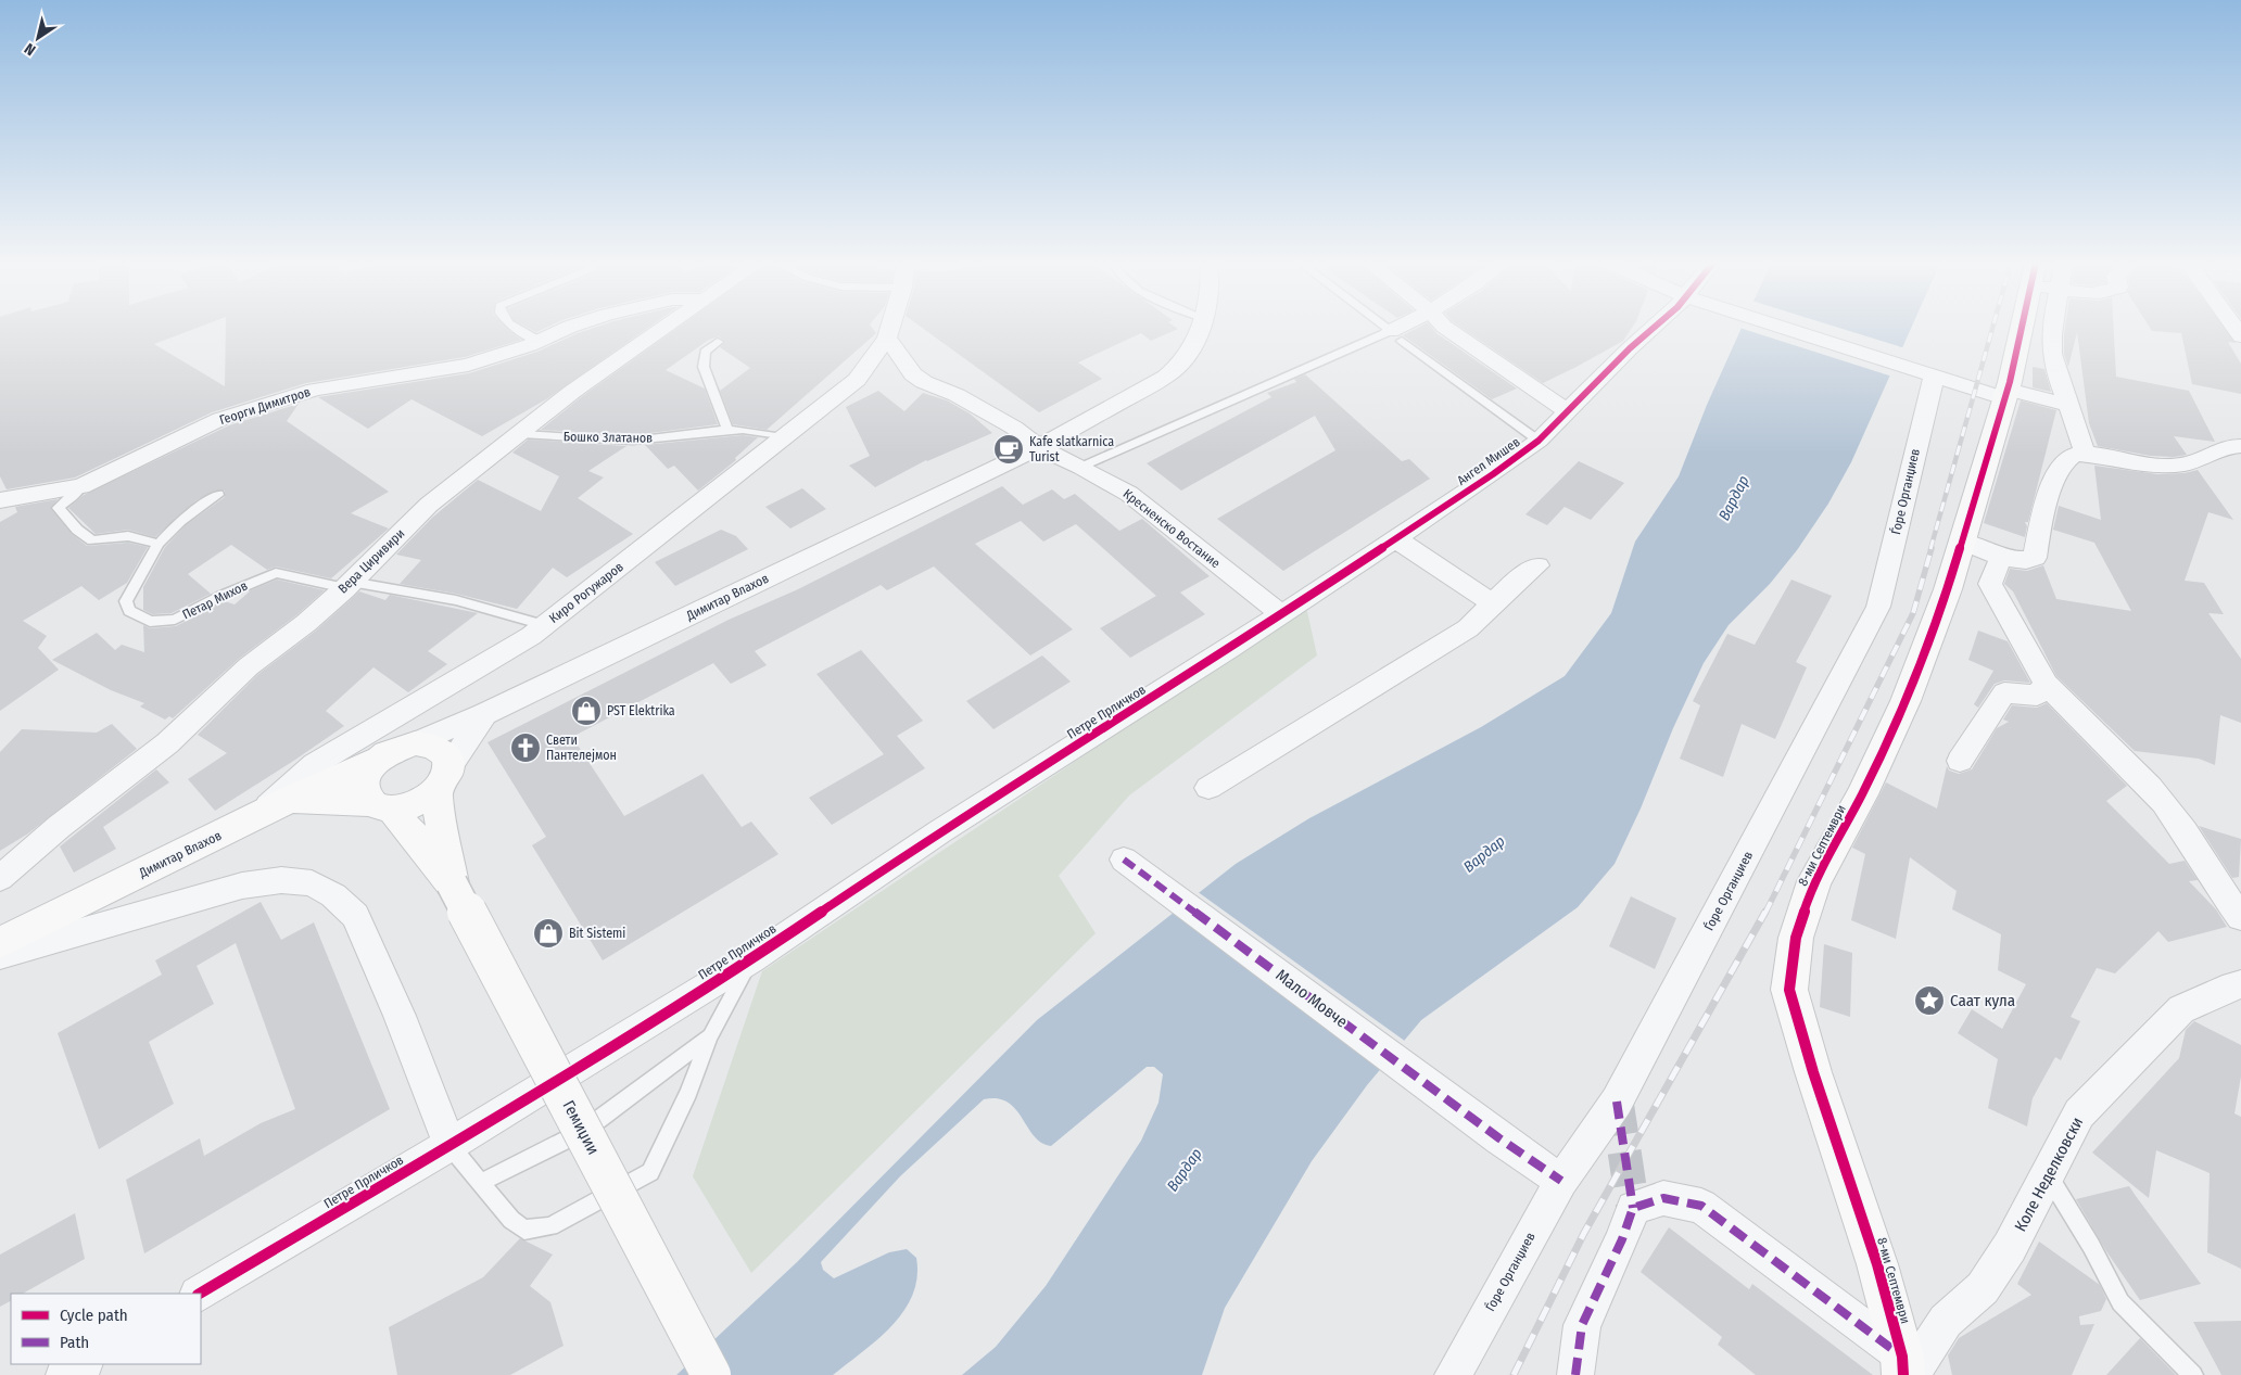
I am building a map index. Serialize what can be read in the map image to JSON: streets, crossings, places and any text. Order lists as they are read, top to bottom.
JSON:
{
  "streets": {
    "main road": ["Димитар Влахов", "8-ми Септември", "Гемиџии"],
    "street": [
      "Георги Димитров",
      "Ангел Мишев",
      "Ѓоре Органџиев",
      "Кресненско Востание",
      "Вера Циривири",
      "Киро Рогужаров",
      "Петре Прличков",
      "Мало Мовче",
      "Коле Неделковски"
    ],
    "lane": ["Бошко Златанов", "Петар Михов"]
  },
  "crossings": [
    ["Бошко Златанов", "Вера Циривири"],
    ["Бошко Златанов", "Киро Рогужаров"],
    ["Ангел Мишев", "Кресненско Востание"],
    ["Ангел Мишев", "Петре Прличков"],
    ["Ѓоре Органџиев", "Мало Мовче"],
    ["Кресненско Востание", "Киро Рогужаров"],
    ["Кресненско Востание", "Димитар Влахов"],
    ["Кресненско Востание", "Петре Прличков"],
    ["Вера Циривири", "Петар Михов"],
    ["Киро Рогужаров", "Димитар Влахов"],
    ["Киро Рогужаров", "Петар Михов"],
    ["8-ми Септември", "Коле Неделковски"]
  ],
  "water": ["Вардар"],
  "places": {
    "cafe": ["Kafe slatkarnica Turist"],
    "shop": ["PST Elektrika", "Bit Sistemi"],
    "church": ["Свети Пантелејмон"],
    "place": ["Саат кула"]
  },
  "legend": ["Cycle path", "Path"],
  "north": "bottom left"
}
